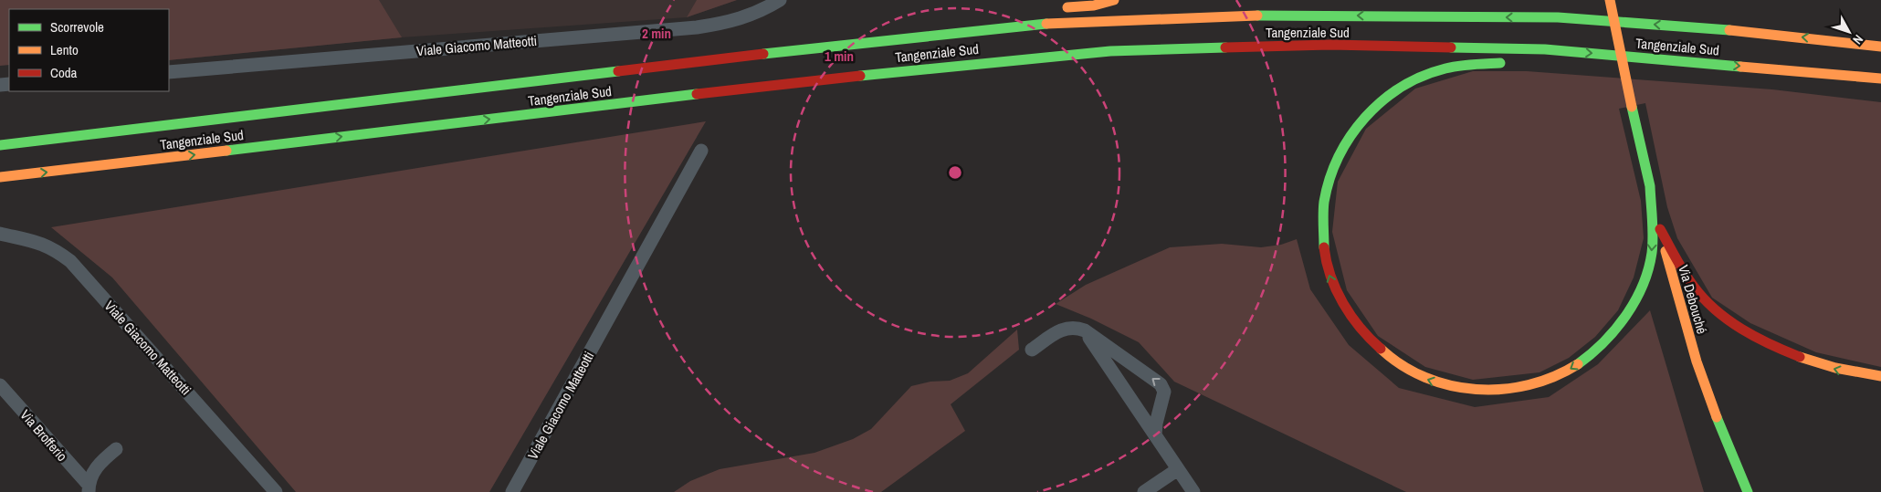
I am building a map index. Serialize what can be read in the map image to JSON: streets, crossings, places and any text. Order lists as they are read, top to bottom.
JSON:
{
  "streets": {
    "main road": ["Tangenziale Sud", "Via Debouché"],
    "street": ["Viale Giacomo Matteotti", "Via Brofferio"]
  },
  "legend": ["Scorrevole", "Lento", "Coda"],
  "north": "bottom right",
  "rings": ["2 min", "1 min"]
}
